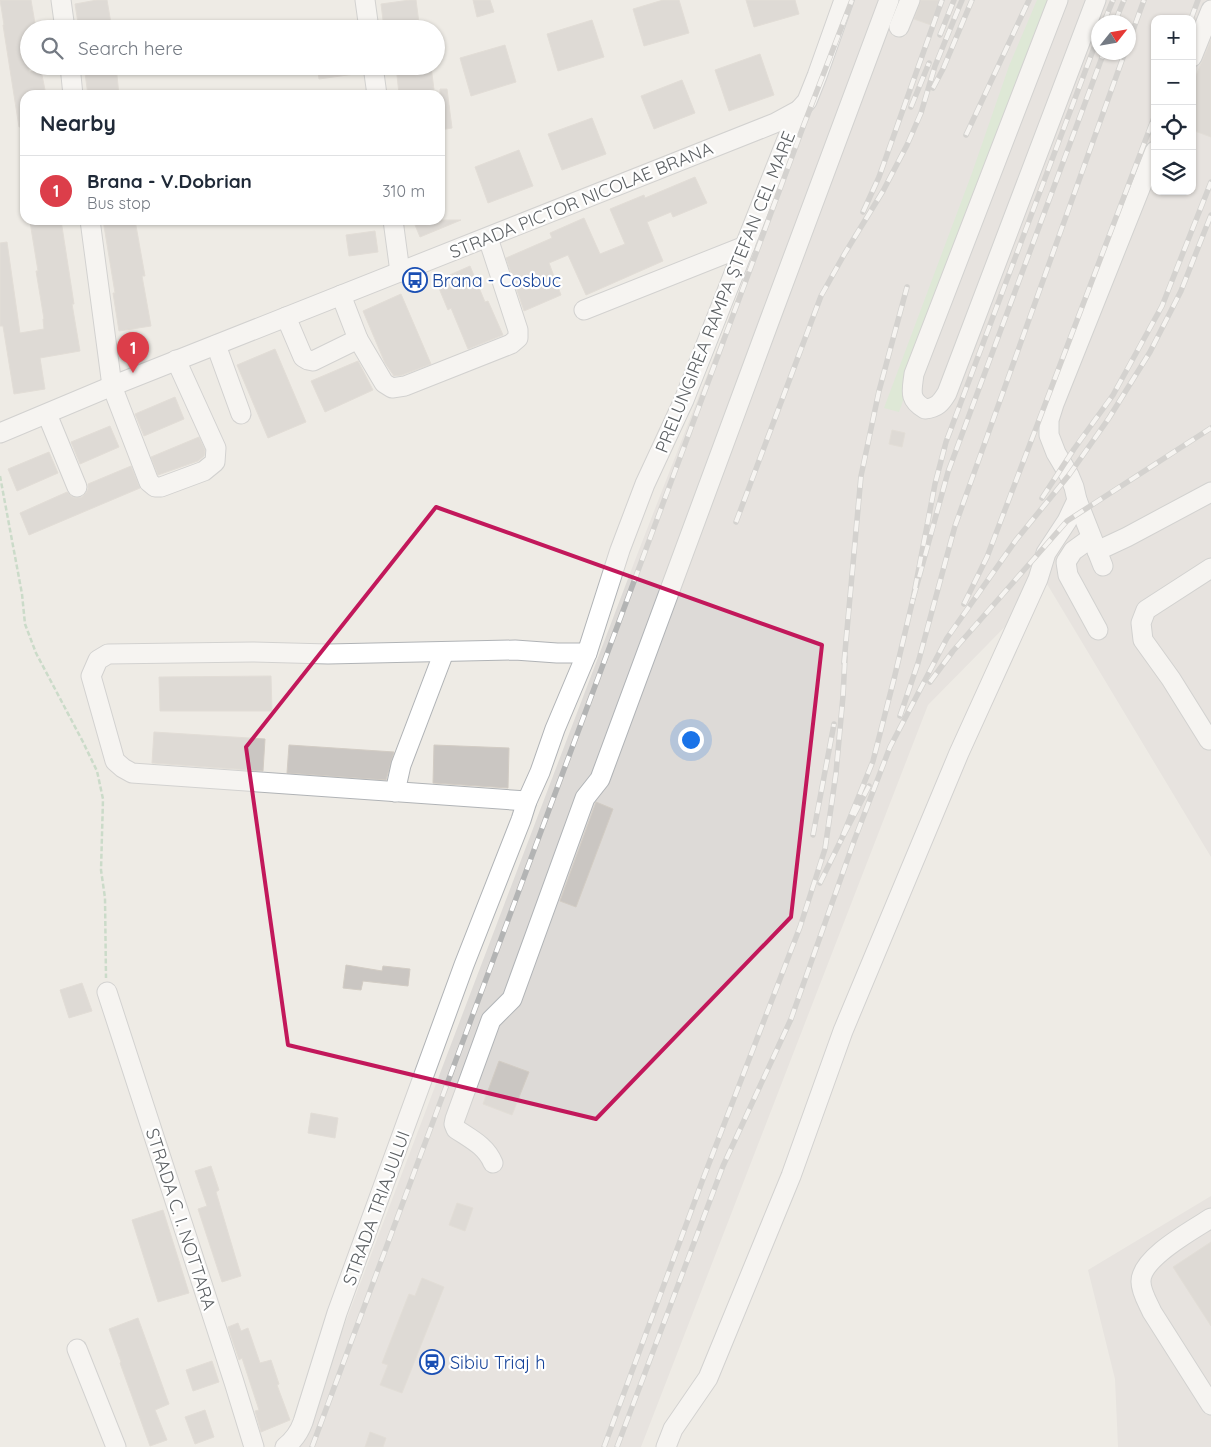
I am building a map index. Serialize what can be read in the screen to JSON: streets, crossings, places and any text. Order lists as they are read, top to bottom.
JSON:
{
  "streets": {
    "street": [
      "STRADA PICTOR NICOLAE BRANA",
      "PRELUNGIREA RAMPA ȘTEFAN CEL MARE",
      "STRADA TRIAJULUI",
      "STRADA C. I. NOTTARA"
    ]
  },
  "crossings": [
    ["STRADA PICTOR NICOLAE BRANA", "PRELUNGIREA RAMPA ȘTEFAN CEL MARE"],
    ["PRELUNGIREA RAMPA ȘTEFAN CEL MARE", "STRADA TRIAJULUI"]
  ],
  "places": {
    "bus stop": ["Brana - Cosbuc"],
    "station": ["Sibiu Triaj h"]
  },
  "north": "top right",
  "page": {
    "map_buttons": ["+", "−"],
    "search": "Search here",
    "heading": "Nearby",
    "list": [
      {
        "mark": "1",
        "name": "Brana - V.Dobrian",
        "note": "Bus stop",
        "value": "310 m"
      }
    ],
    "pins": "1"
  }
}
